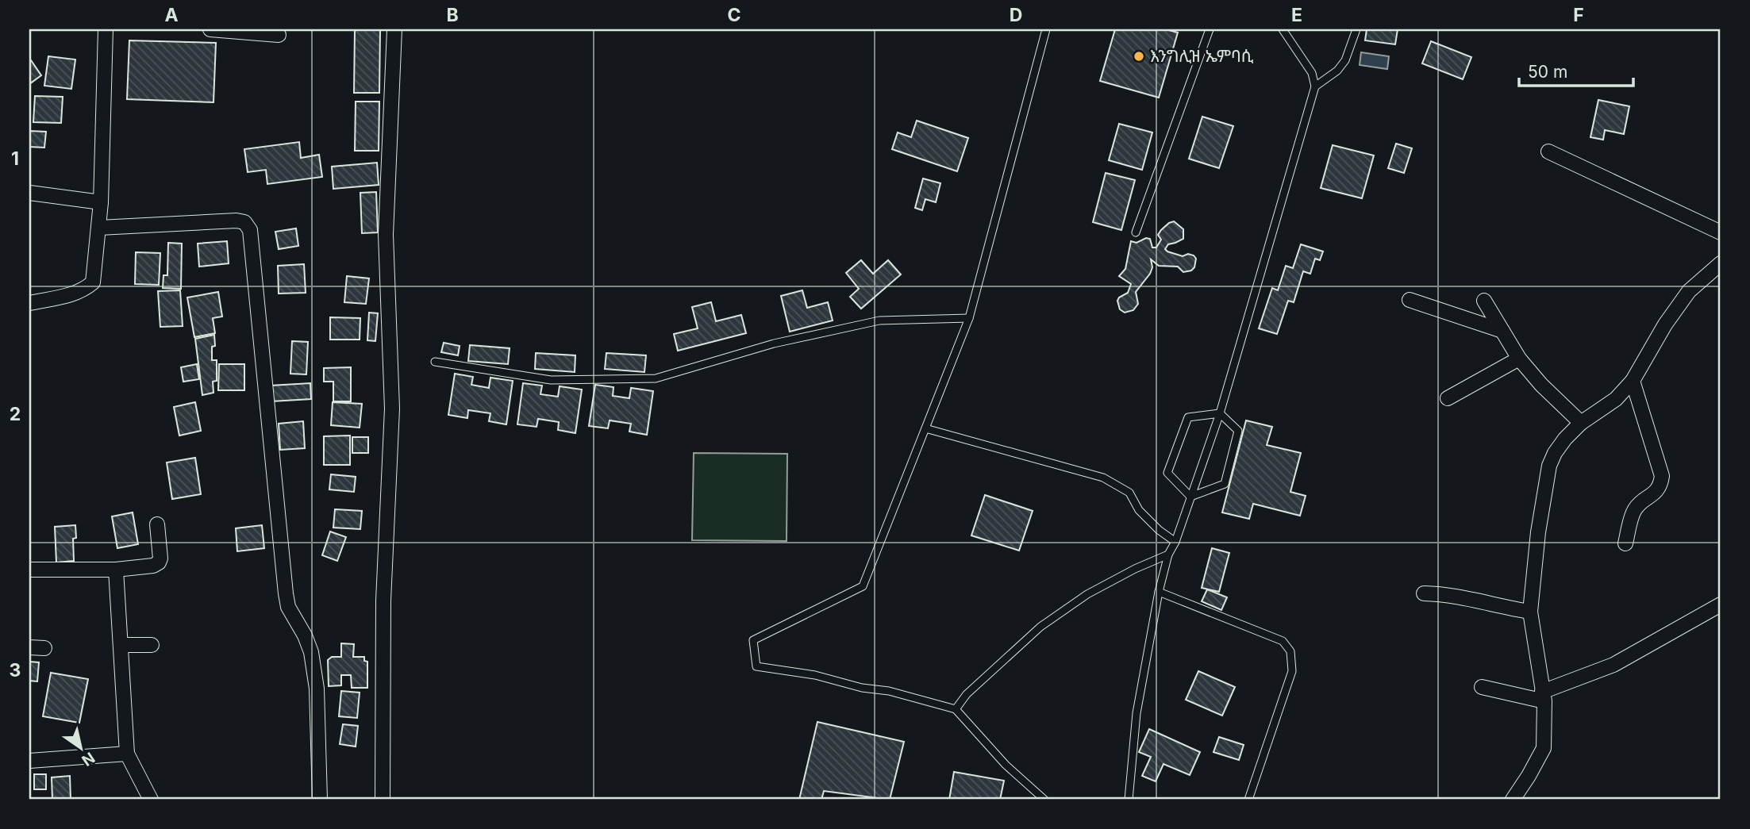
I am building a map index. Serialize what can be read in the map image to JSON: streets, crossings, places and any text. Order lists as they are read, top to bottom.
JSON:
{
  "places": ["እንግሊዝ ኤምባሲ"],
  "scale_bar": "50 m",
  "north": "bottom right",
  "grid": {
    "columns": [
      "A",
      "B",
      "C",
      "D",
      "E",
      "F"
    ],
    "rows": ["1", "2", "3"]
  }
}
